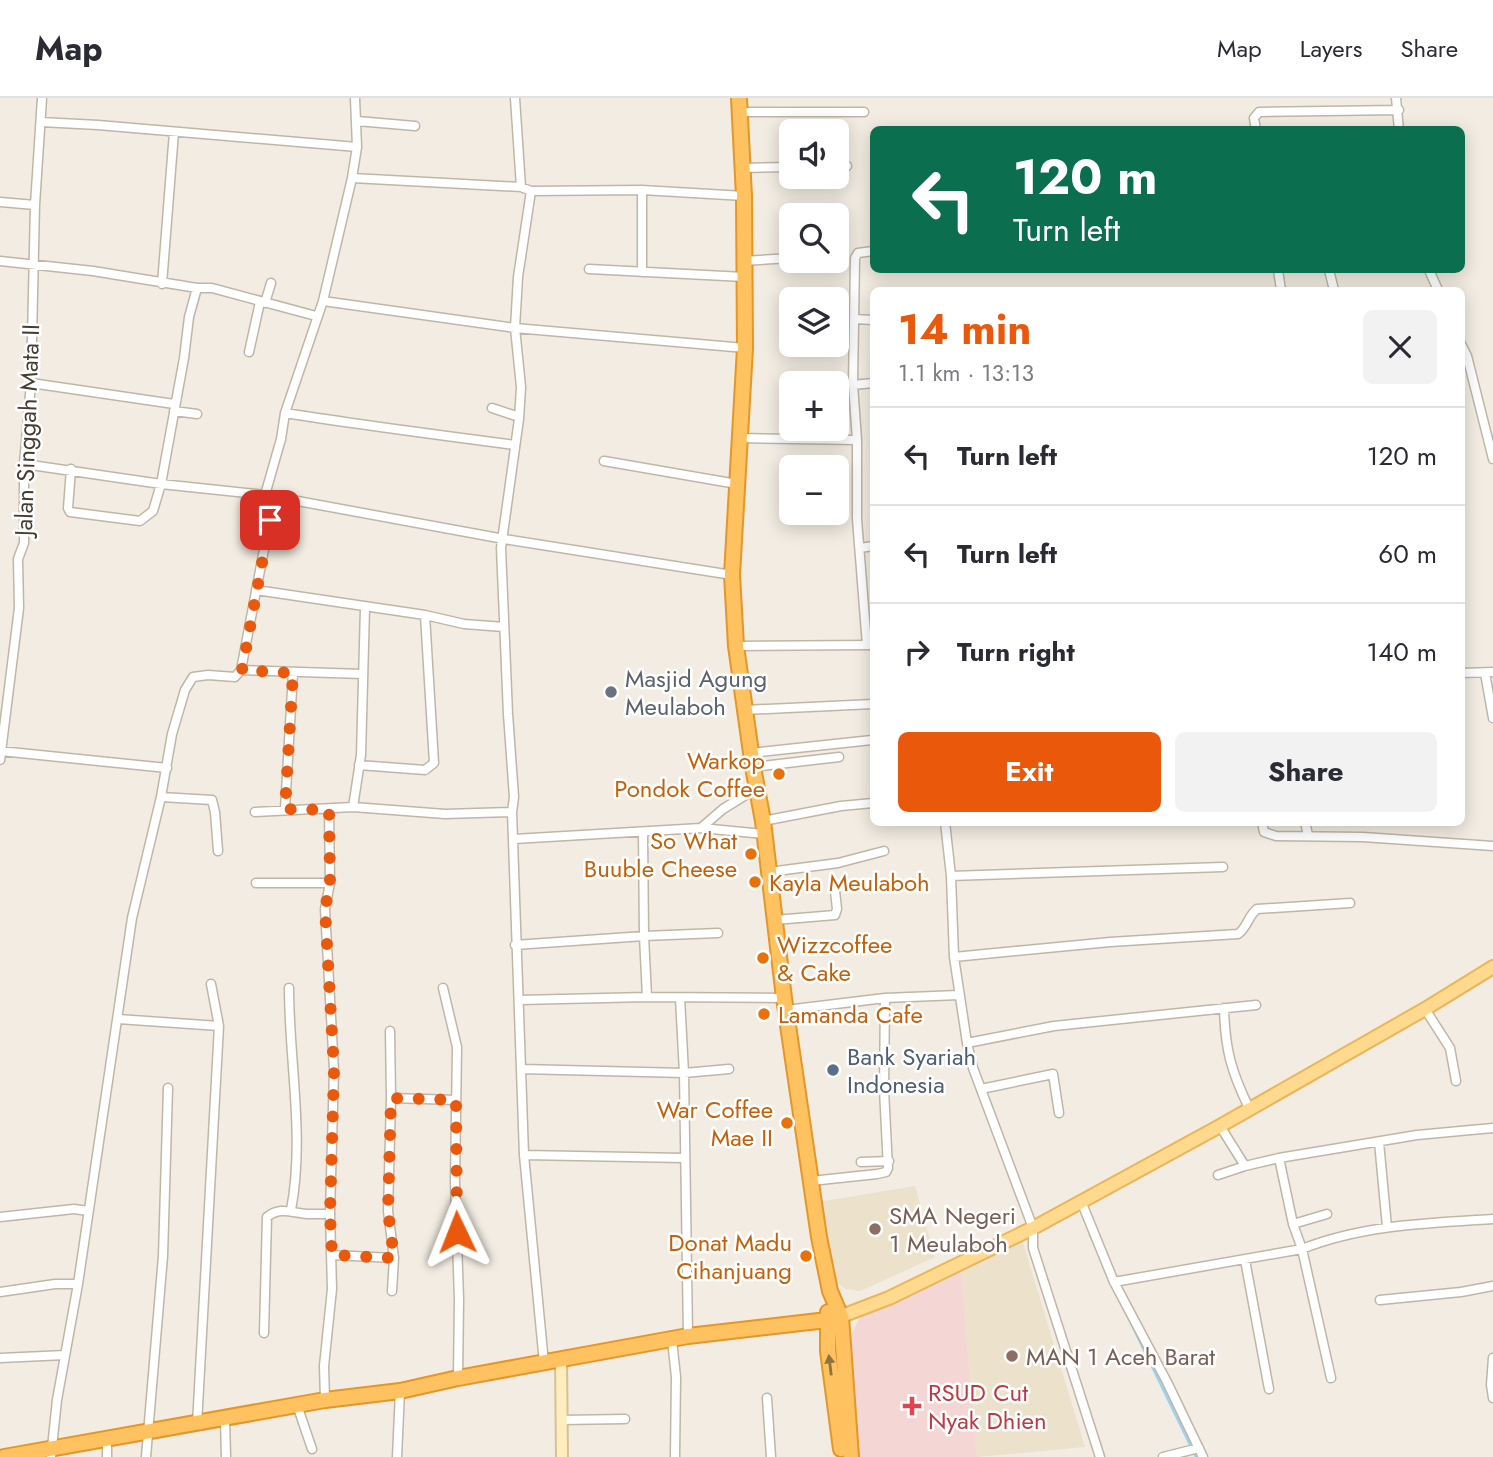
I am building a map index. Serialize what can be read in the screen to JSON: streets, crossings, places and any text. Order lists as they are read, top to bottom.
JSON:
{
  "streets": {
    "street": ["Jalan Singgah Mata II"]
  },
  "places": {
    "other": [
      "Masjid Agung Meulaboh",
      "Warkop Pondok Coffee",
      "So What Buuble Cheese",
      "Kayla Meulaboh",
      "Wizzcoffee & Cake",
      "Lamanda Cafe",
      "Bank Syariah Indonesia",
      "War Coffee Mae II",
      "SMA Negeri 1 Meulaboh",
      "Donat Madu Cihanjuang",
      "MAN 1 Aceh Barat"
    ],
    "health": ["RSUD Cut Nyak Dhien"]
  },
  "page": {
    "header": "Map",
    "nav": ["Map", "Layers", "Share"],
    "map_buttons": ["+", "−"],
    "turn": ["120 m", "Turn left"],
    "heading": ["14 min", "1.1 km · 13:13"],
    "list": [
      {
        "name": "Turn left",
        "value": "120 m"
      },
      {
        "name": "Turn left",
        "value": "60 m"
      },
      {
        "name": "Turn right",
        "value": "140 m"
      }
    ],
    "buttons": ["Exit", "Share"]
  }
}
